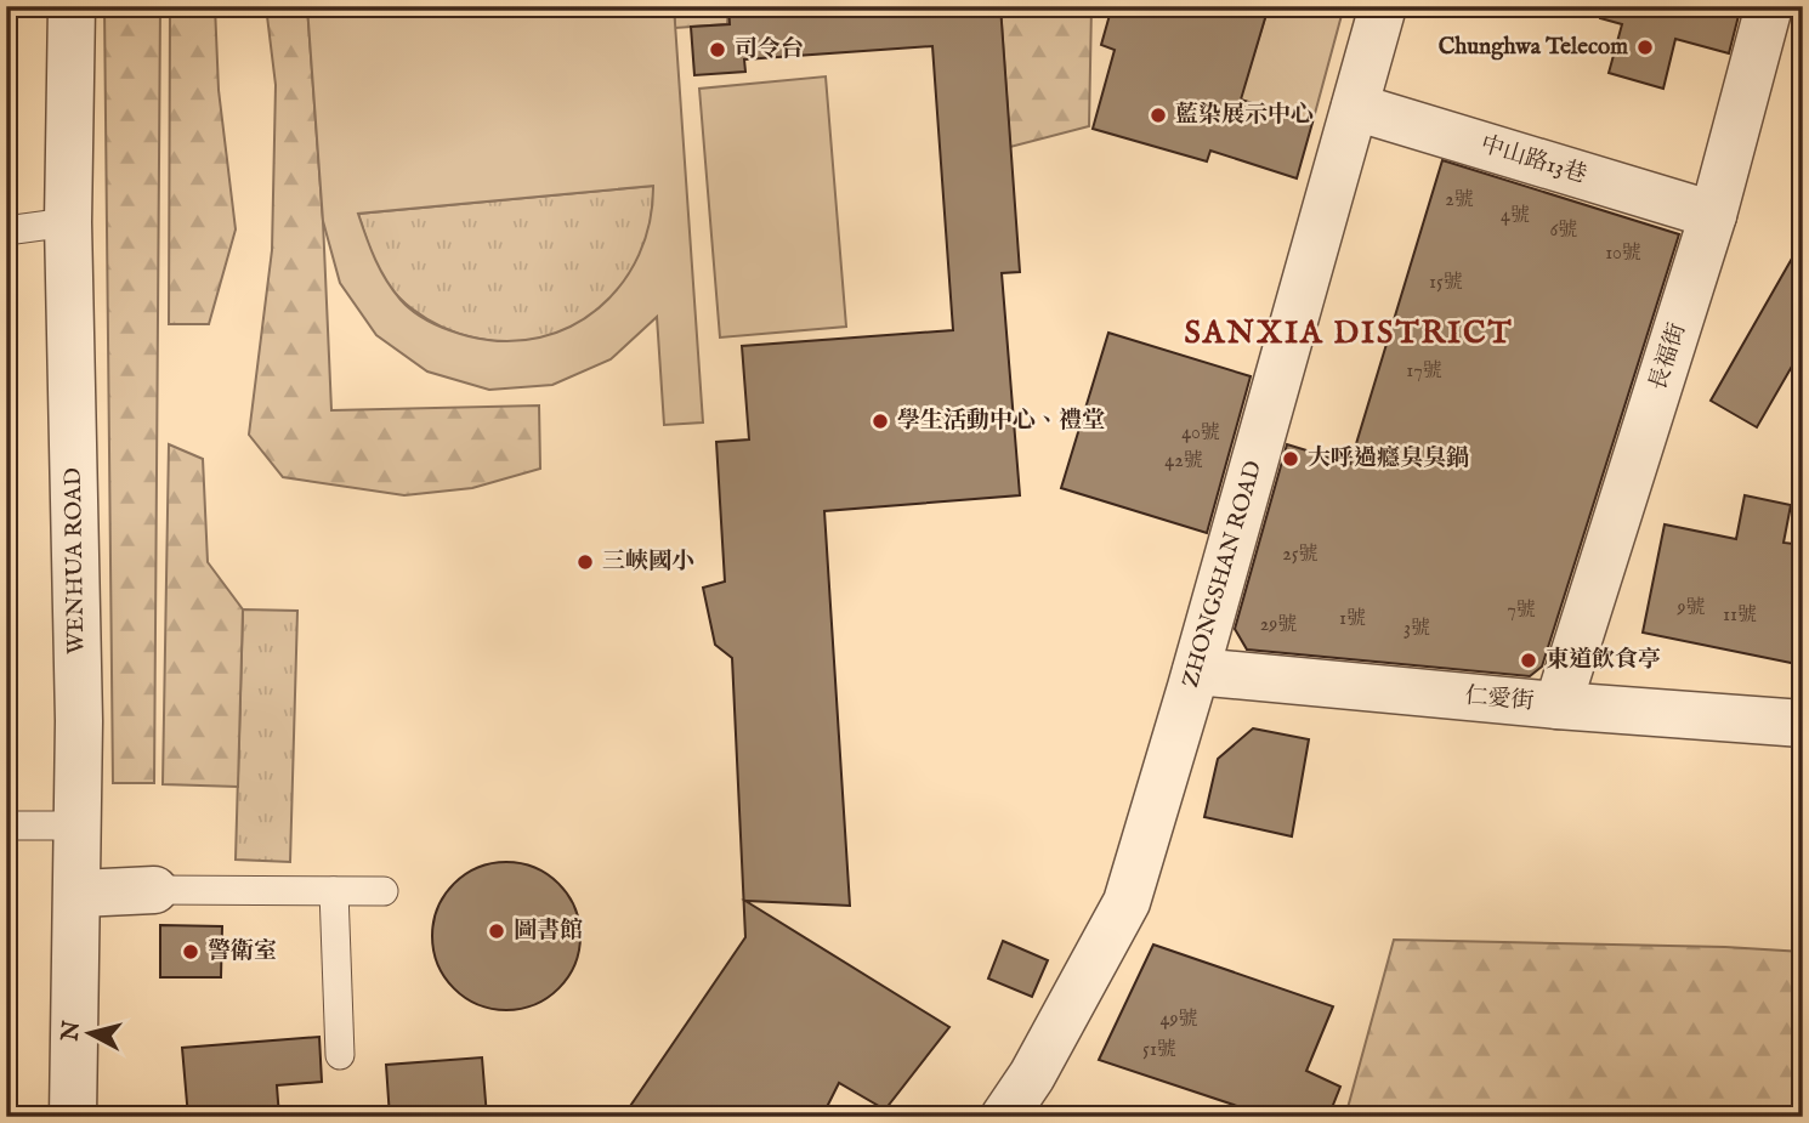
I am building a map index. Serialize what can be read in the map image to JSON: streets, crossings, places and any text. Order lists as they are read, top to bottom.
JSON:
{
  "streets": {
    "street": [
      "中山路13巷",
      "長福街",
      "WENHUA ROAD",
      "ZHONGSHAN ROAD",
      "仁愛街"
    ]
  },
  "crossings": [
    ["中山路13巷", "長福街"],
    ["中山路13巷", "ZHONGSHAN ROAD"],
    ["長福街", "仁愛街"],
    ["ZHONGSHAN ROAD", "仁愛街"]
  ],
  "districts": ["SANXIA DISTRICT"],
  "places": [
    "Chunghwa Telecom",
    "司令台",
    "藍染展示中心",
    "學生活動中心、禮堂",
    "大呼過癮臭臭鍋",
    "三峽國小",
    "東道飲食亭",
    "圖書館",
    "警衛室"
  ],
  "house_numbers": [
    "2號",
    "4號",
    "6號",
    "10號",
    "15號",
    "17號",
    "40號",
    "42號",
    "25號",
    "9號",
    "7號",
    "11號",
    "1號",
    "29號",
    "3號",
    "49號",
    "51號"
  ],
  "north": "left"
}
